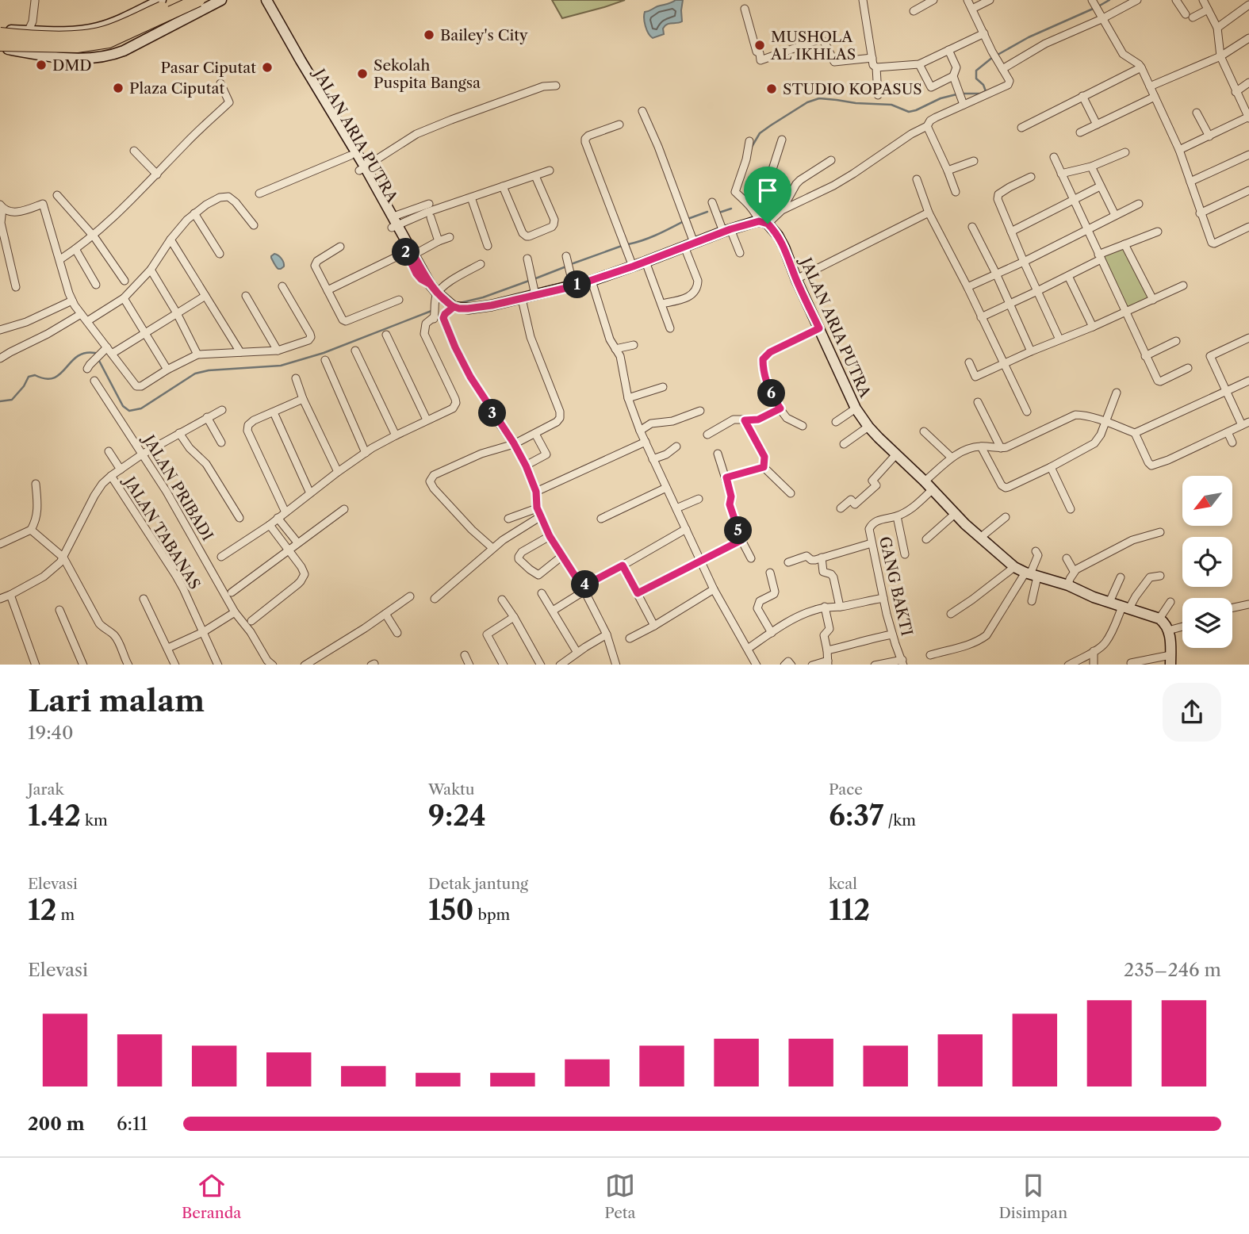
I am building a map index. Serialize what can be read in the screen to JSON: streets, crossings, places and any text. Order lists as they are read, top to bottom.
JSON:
{
  "streets": {
    "main road": ["JALAN ARIA PUTRA"],
    "street": ["JALAN PRIBADI", "JALAN TABANAS", "GANG BAKTI"]
  },
  "places": [
    "Bailey's City",
    "MUSHOLA AL IKHLAS",
    "DMD",
    "Pasar Ciputat",
    "Sekolah Puspita Bangsa",
    "Plaza Ciputat",
    "STUDIO KOPASUS"
  ],
  "north": "bottom left",
  "page": {
    "pins": [
      "2",
      "1",
      "6",
      "3",
      "5",
      "4"
    ],
    "heading": ["Lari malam", "19:40"],
    "stats": [
      ["Jarak", "1.42 km"],
      ["Waktu", "9:24"],
      ["Pace", "6:37 /km"],
      ["Elevasi", "12 m"],
      ["Detak jantung", "150 bpm"],
      ["kcal", "112"]
    ],
    "chart": ["Elevasi", "235–246 m"],
    "list": [
      {
        "name": "200 m",
        "note": "6:11"
      }
    ],
    "tabs": ["Beranda", "Peta", "Disimpan"]
  }
}
